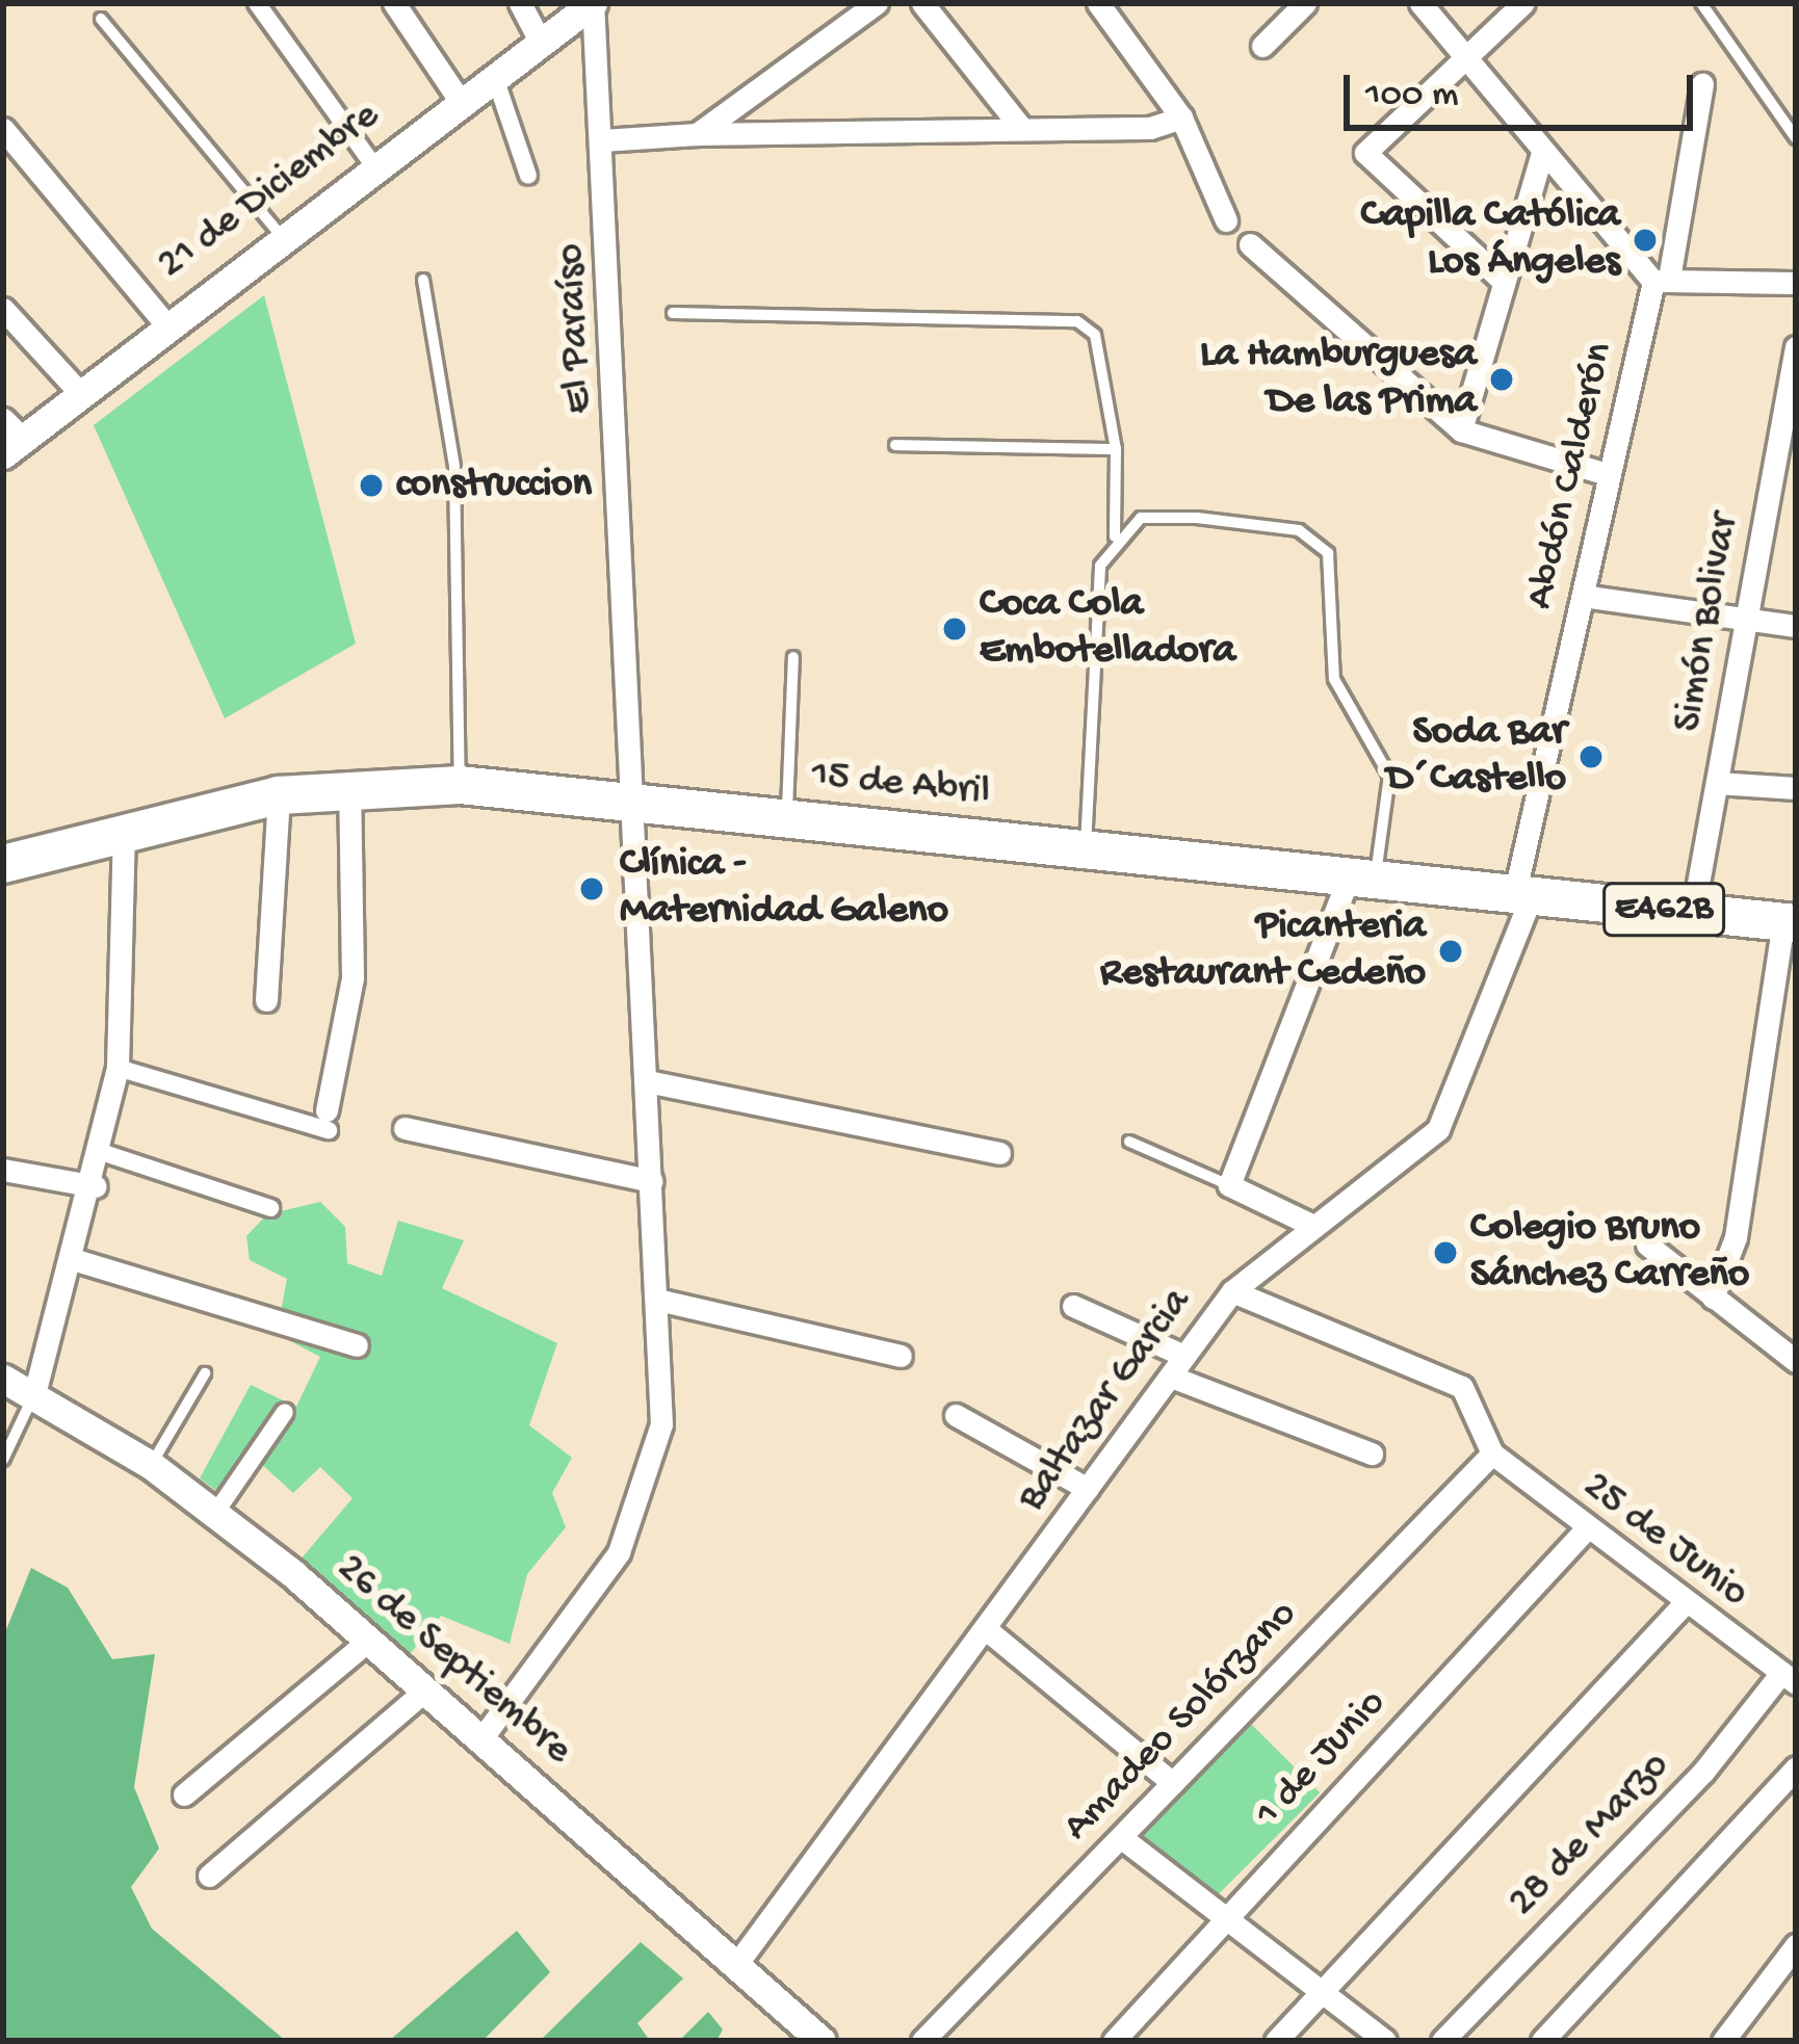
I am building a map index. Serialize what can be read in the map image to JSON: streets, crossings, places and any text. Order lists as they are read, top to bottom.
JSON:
{
  "streets": {
    "main road": ["15 de Abril", "E462B"],
    "street": [
      "21 de Diciembre",
      "El Paraíso",
      "Abdón Calderón",
      "Simón Bolivar",
      "Baltazar Garcia",
      "25 de Junio",
      "26 de Septiembre",
      "Amadeo Solórzano",
      "1 de Junio",
      "28 de Marzo"
    ]
  },
  "crossings": [
    ["21 de Diciembre", "El Paraíso"],
    ["El Paraíso", "15 de Abril"],
    ["El Paraíso", "26 de Septiembre"],
    ["Abdón Calderón", "15 de Abril"],
    ["Abdón Calderón", "Baltazar Garcia"],
    ["Simón Bolivar", "15 de Abril"],
    ["15 de Abril", "Baltazar Garcia"],
    ["Baltazar Garcia", "26 de Septiembre"],
    ["25 de Junio", "Amadeo Solórzano"],
    ["25 de Junio", "1 de Junio"],
    ["25 de Junio", "28 de Marzo"]
  ],
  "places": [
    "Capilla Católica Los Ángeles",
    "La Hamburguesa De las Prima",
    "construccion",
    "Coca Cola Embotelladora",
    "Soda Bar D´Castello",
    "Clínica - Maternidad Galeno",
    "Picanteria Restaurant Cedeño",
    "Colegio Bruno Sánchez Carreño"
  ],
  "scale_bar": "100 m"
}
